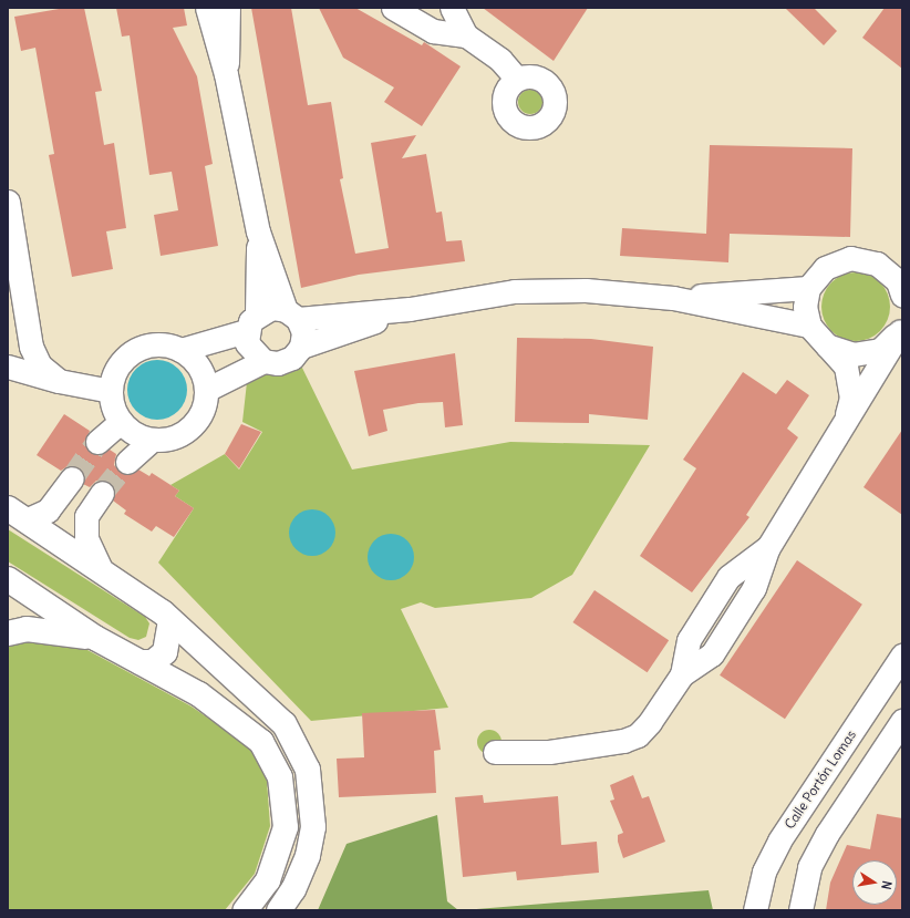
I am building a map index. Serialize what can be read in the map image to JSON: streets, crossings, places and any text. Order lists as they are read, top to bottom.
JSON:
{
  "streets": {
    "street": ["Calle Portón Lomas"]
  },
  "north": "right"
}
